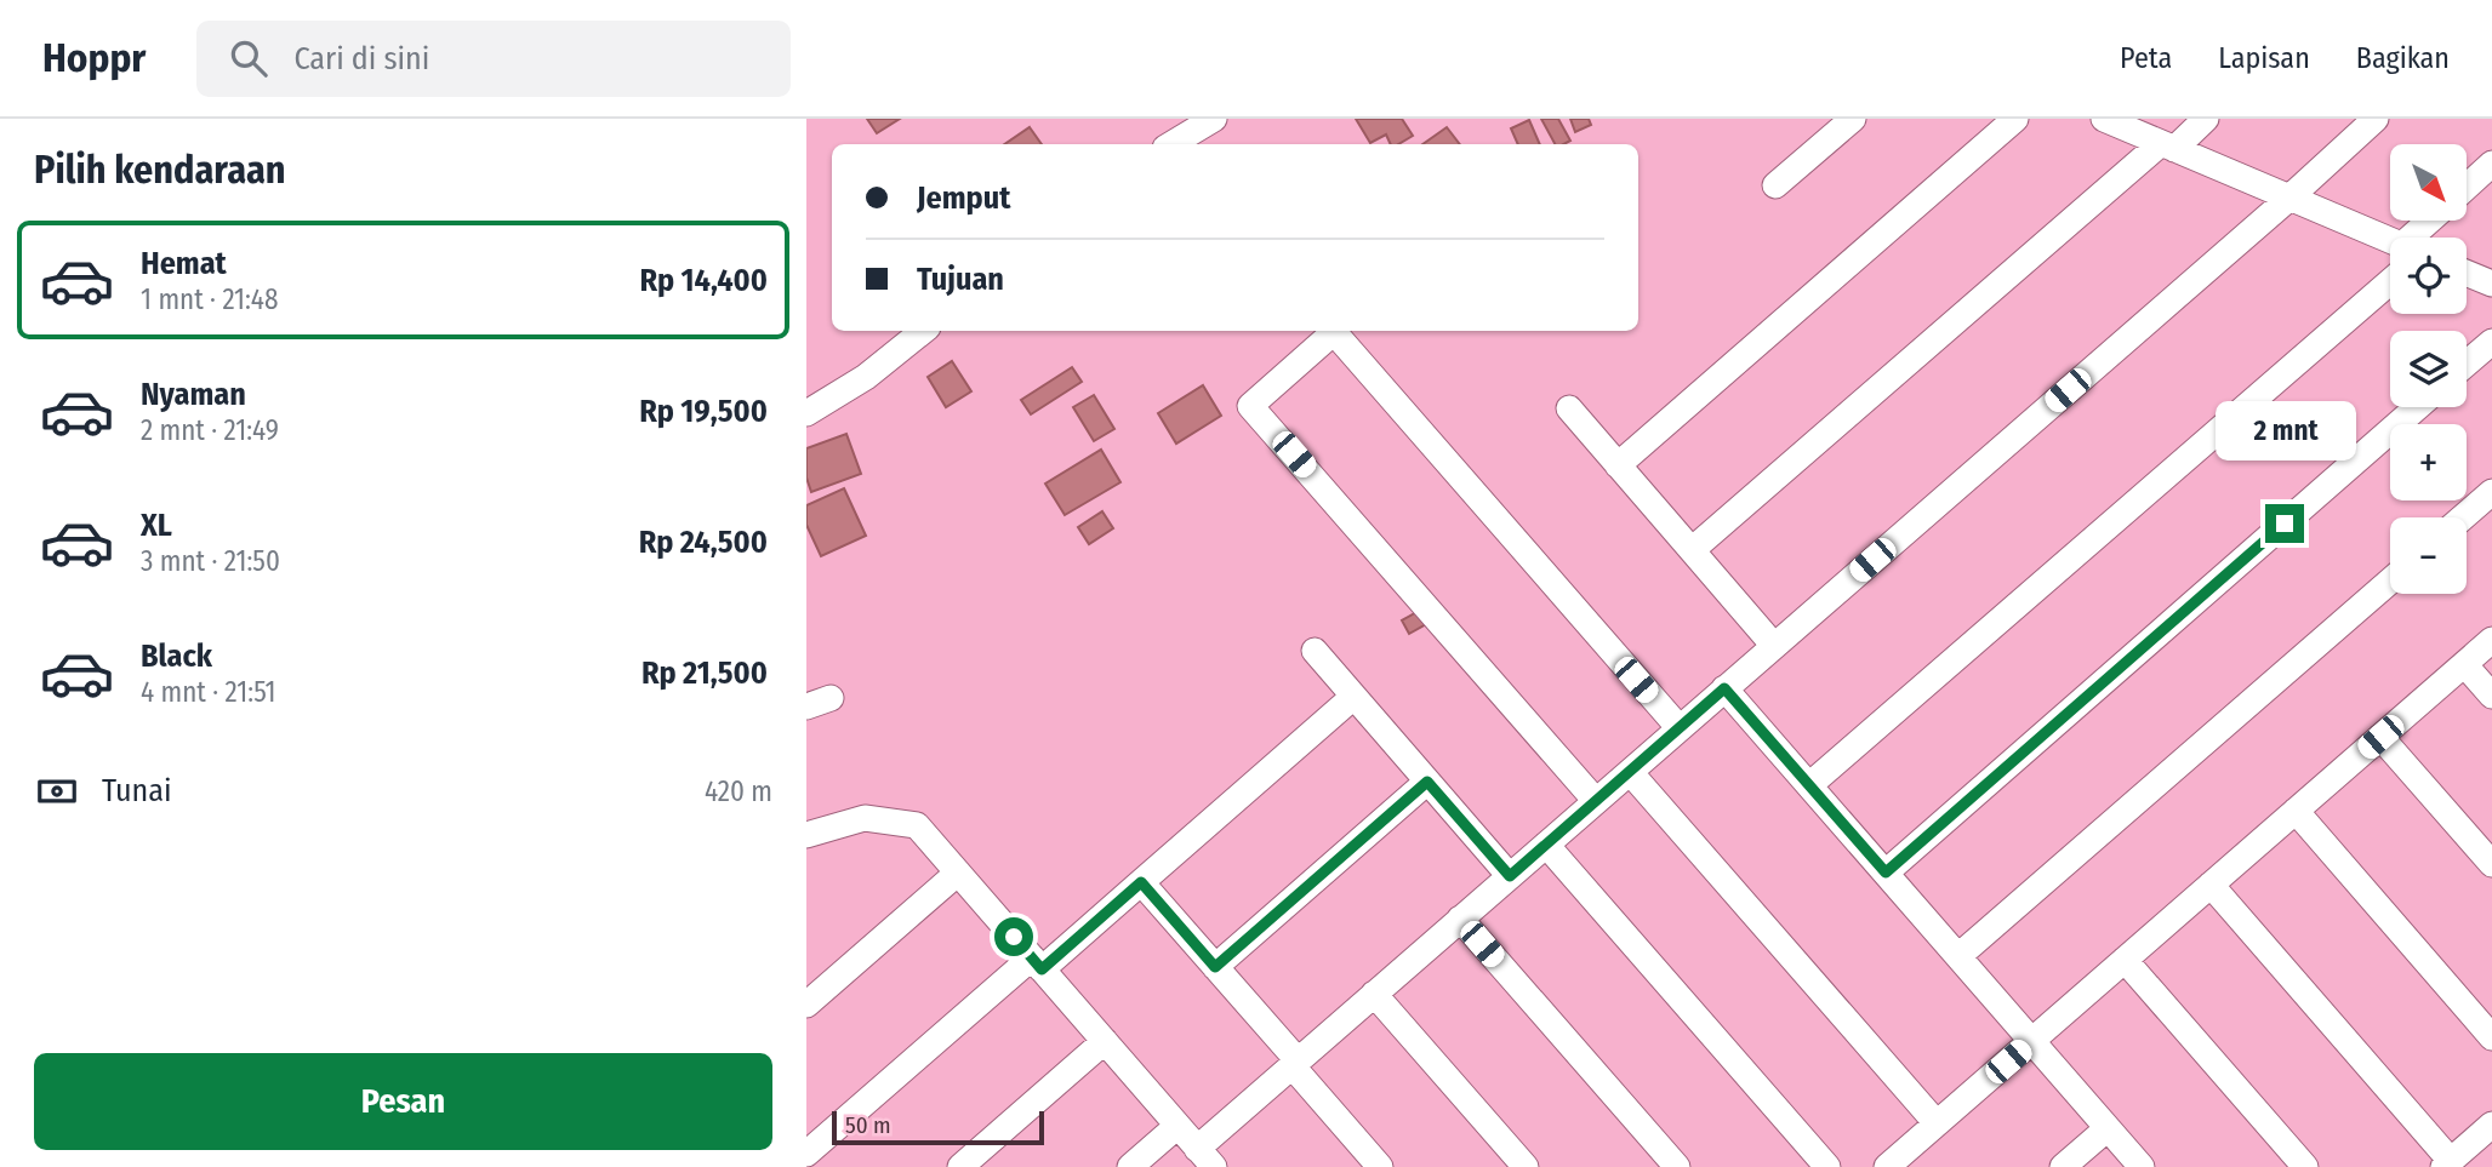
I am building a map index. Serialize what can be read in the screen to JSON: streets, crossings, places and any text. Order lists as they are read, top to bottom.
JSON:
{
  "scale_bar": "50 m",
  "north": "bottom right",
  "page": {
    "header": "Hoppr",
    "search": "Cari di sini",
    "nav": ["Peta", "Lapisan", "Bagikan"],
    "heading": "Pilih kendaraan",
    "map_buttons": ["+", "−"],
    "banner": ["Jemput", "Tujuan"],
    "list": [
      {
        "name": "Hemat",
        "note": "1 mnt · 21:48",
        "value": "Rp 14,400"
      },
      {
        "name": "Nyaman",
        "note": "2 mnt · 21:49",
        "value": "Rp 19,500"
      },
      {
        "name": "XL",
        "note": "3 mnt · 21:50",
        "value": "Rp 24,500"
      },
      {
        "name": "Black",
        "note": "4 mnt · 21:51",
        "value": "Rp 21,500"
      }
    ],
    "bubble": "2 mnt",
    "pay": ["Tunai", "420 m"],
    "buttons": "Pesan",
    "scale": "50 m"
  }
}
